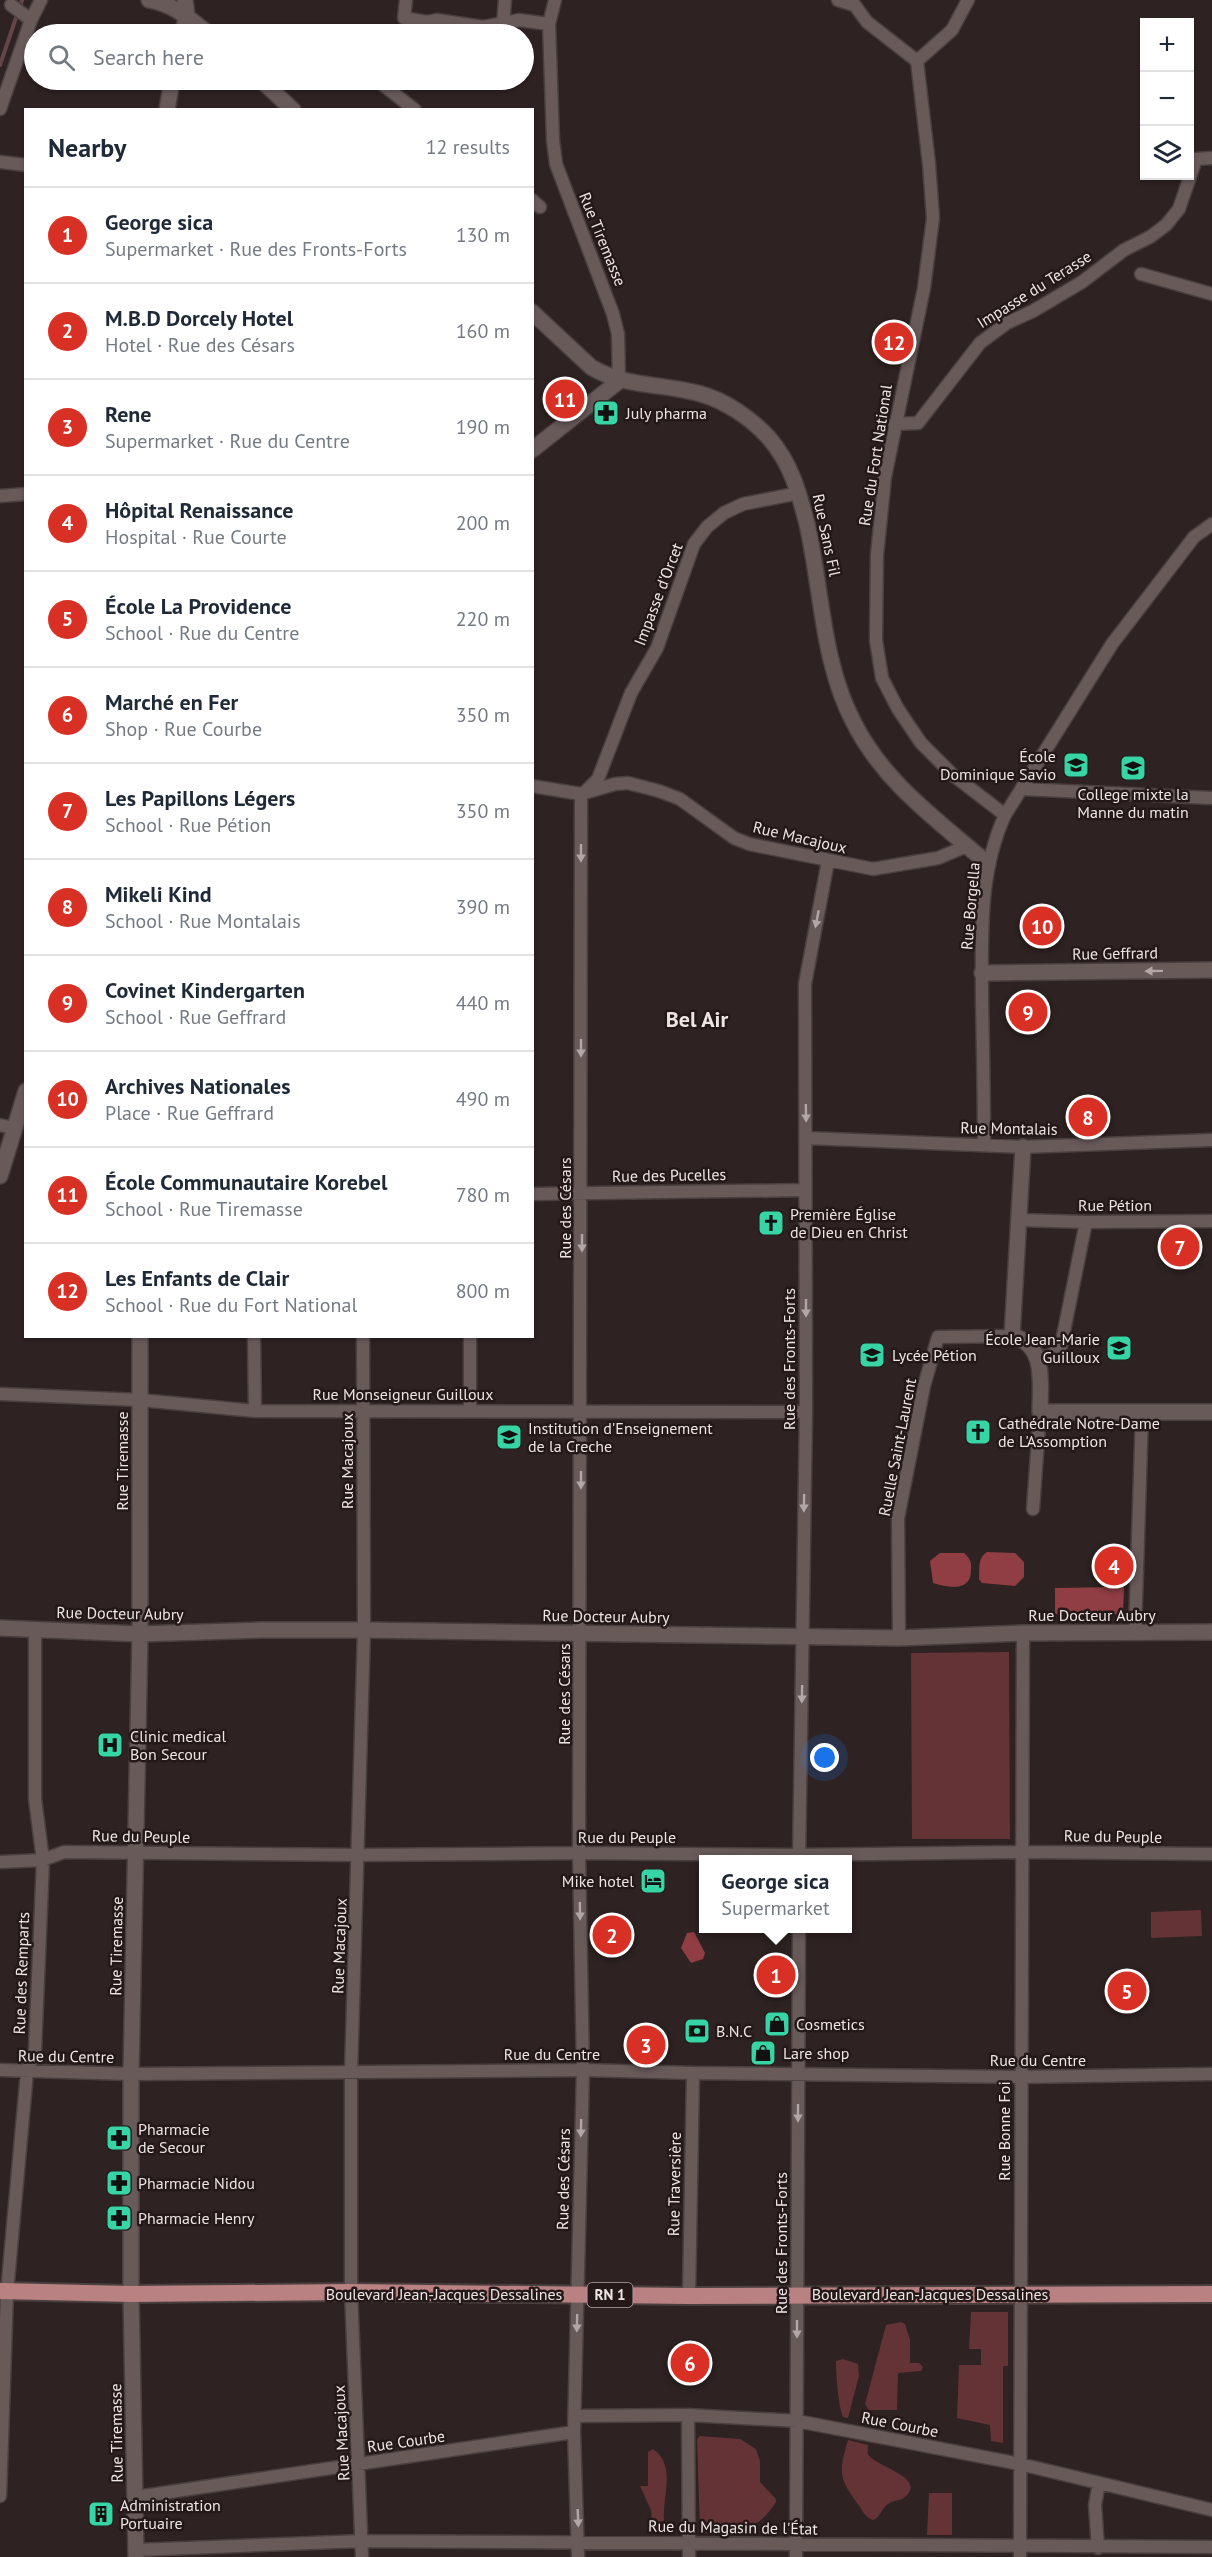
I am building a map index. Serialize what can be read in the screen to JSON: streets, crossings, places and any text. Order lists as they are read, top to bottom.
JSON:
{
  "streets": {
    "main road": ["Boulevard Jean-Jacques Dessalines", "RN 1"],
    "street": [
      "Rue Tiremasse",
      "Impasse du Terasse",
      "Rue du Fort National",
      "Rue Sans Fil",
      "Impasse d'Orcet",
      "Rue Macajoux",
      "Rue Borgella",
      "Rue Geffrard",
      "Rue Montalais",
      "Rue des Pucelles",
      "Rue Pétion",
      "Rue des Césars",
      "Rue des Fronts-Forts",
      "Rue Monseigneur Guilloux",
      "Ruelle Saint-Laurent",
      "Rue Docteur Aubry",
      "Rue du Peuple",
      "Rue des Remparts",
      "Rue du Centre",
      "Rue Bonne Foi",
      "Rue Traversière",
      "Rue Courbe",
      "Rue du Magasin de l'État"
    ]
  },
  "crossings": [
    ["Rue Tiremasse", "Rue Sans Fil"],
    ["Rue Tiremasse", "Rue Monseigneur Guilloux"],
    ["Rue Tiremasse", "Rue Docteur Aubry"],
    ["Rue Tiremasse", "Rue du Peuple"],
    ["Rue Tiremasse", "Rue du Centre"],
    ["Rue Tiremasse", "Boulevard Jean-Jacques Dessalines"],
    ["Rue Tiremasse", "Rue Courbe"],
    ["Rue Tiremasse", "Rue du Magasin de l'État"],
    ["Impasse du Terasse", "Rue du Fort National"],
    ["Rue du Fort National", "Rue Borgella"],
    ["Rue Sans Fil", "Impasse d'Orcet"],
    ["Rue Sans Fil", "Rue Macajoux"],
    ["Rue Sans Fil", "Rue Borgella"],
    ["Impasse d'Orcet", "Rue Macajoux"],
    ["Impasse d'Orcet", "Rue des Césars"],
    ["Rue Macajoux", "Rue des Césars"],
    ["Rue Macajoux", "Rue des Fronts-Forts"],
    ["Rue Macajoux", "Rue Monseigneur Guilloux"],
    ["Rue Macajoux", "Rue Docteur Aubry"],
    ["Rue Macajoux", "Rue du Peuple"],
    ["Rue Macajoux", "Rue du Centre"],
    ["Rue Macajoux", "Boulevard Jean-Jacques Dessalines"],
    ["Rue Macajoux", "Rue Courbe"],
    ["Rue Macajoux", "Rue du Magasin de l'État"],
    ["Rue Borgella", "Rue Geffrard"],
    ["Rue Borgella", "Rue Montalais"],
    ["Rue Montalais", "Rue des Fronts-Forts"],
    ["Rue des Pucelles", "Rue des Césars"],
    ["Rue des Pucelles", "Rue des Fronts-Forts"],
    ["Rue des Césars", "Rue Monseigneur Guilloux"],
    ["Rue des Césars", "Rue Docteur Aubry"],
    ["Rue des Césars", "Rue du Peuple"],
    ["Rue des Césars", "Rue du Centre"],
    ["Rue des Césars", "Boulevard Jean-Jacques Dessalines"],
    ["Rue des Césars", "Rue Courbe"],
    ["Rue des Césars", "Rue du Magasin de l'État"],
    ["Rue des Fronts-Forts", "Rue Monseigneur Guilloux"],
    ["Rue des Fronts-Forts", "Rue Docteur Aubry"],
    ["Rue des Fronts-Forts", "Rue du Centre"],
    ["Rue des Fronts-Forts", "Boulevard Jean-Jacques Dessalines"],
    ["Rue des Fronts-Forts", "Rue Courbe"],
    ["Rue des Fronts-Forts", "Rue du Magasin de l'État"],
    ["Ruelle Saint-Laurent", "Rue Docteur Aubry"],
    ["Rue Docteur Aubry", "Rue des Remparts"],
    ["Rue Docteur Aubry", "Rue Bonne Foi"],
    ["Rue du Peuple", "Rue des Remparts"],
    ["Rue du Peuple", "Rue Bonne Foi"],
    ["Rue des Remparts", "Rue du Centre"],
    ["Rue des Remparts", "Boulevard Jean-Jacques Dessalines"],
    ["Rue du Centre", "Rue Bonne Foi"],
    ["Rue du Centre", "Rue Traversière"],
    ["Rue Bonne Foi", "Boulevard Jean-Jacques Dessalines"],
    ["Rue Bonne Foi", "Rue Courbe"],
    ["Rue Bonne Foi", "Rue du Magasin de l'État"],
    ["Rue Traversière", "Boulevard Jean-Jacques Dessalines"]
  ],
  "one_way": ["Rue Geffrard", "Rue des Césars", "Rue des Fronts-Forts"],
  "districts": ["Bel Air"],
  "places": {
    "pharmacy": [
      "July pharma",
      "Pharmacie de Secour",
      "Pharmacie Nidou",
      "Pharmacie Henry"
    ],
    "school or university": [
      "École Dominique Savio",
      "College mixte la Manne du matin",
      "École Jean-Marie Guilloux",
      "Lycée Pétion",
      "Institution d'Enseignement de la Creche"
    ],
    "church": ["Première Église de Dieu en Christ", "Cathédrale Notre-Dame de L'Assomption"],
    "hospital": ["Clinic medical Bon Secour"],
    "hotel": ["Mike hotel"],
    "shop": ["Cosmetics", "Lare shop"],
    "bank": ["B.N.C"],
    "building": ["Administration Portuaire"]
  },
  "page": {
    "map_buttons": ["+", "−"],
    "search": "Search here",
    "heading": ["Nearby", "12 results"],
    "list": [
      {
        "mark": "1",
        "name": "George sica",
        "note": "Supermarket · Rue des Fronts-Forts",
        "value": "130 m"
      },
      {
        "mark": "2",
        "name": "M.B.D Dorcely Hotel",
        "note": "Hotel · Rue des Césars",
        "value": "160 m"
      },
      {
        "mark": "3",
        "name": "Rene",
        "note": "Supermarket · Rue du Centre",
        "value": "190 m"
      },
      {
        "mark": "4",
        "name": "Hôpital Renaissance",
        "note": "Hospital · Rue Courte",
        "value": "200 m"
      },
      {
        "mark": "5",
        "name": "École La Providence",
        "note": "School · Rue du Centre",
        "value": "220 m"
      },
      {
        "mark": "6",
        "name": "Marché en Fer",
        "note": "Shop · Rue Courbe",
        "value": "350 m"
      },
      {
        "mark": "7",
        "name": "Les Papillons Légers",
        "note": "School · Rue Pétion",
        "value": "350 m"
      },
      {
        "mark": "8",
        "name": "Mikeli Kind",
        "note": "School · Rue Montalais",
        "value": "390 m"
      },
      {
        "mark": "9",
        "name": "Covinet Kindergarten",
        "note": "School · Rue Geffrard",
        "value": "440 m"
      },
      {
        "mark": "10",
        "name": "Archives Nationales",
        "note": "Place · Rue Geffrard",
        "value": "490 m"
      },
      {
        "mark": "11",
        "name": "École Communautaire Korebel",
        "note": "School · Rue Tiremasse",
        "value": "780 m"
      },
      {
        "mark": "12",
        "name": "Les Enfants de Clair",
        "note": "School · Rue du Fort National",
        "value": "800 m"
      }
    ],
    "pins": [
      "12",
      "11",
      "10",
      "9",
      "8",
      "7",
      "4",
      "2",
      "1",
      "5",
      "3",
      "6"
    ],
    "popup": ["George sica", "Supermarket"]
  }
}
